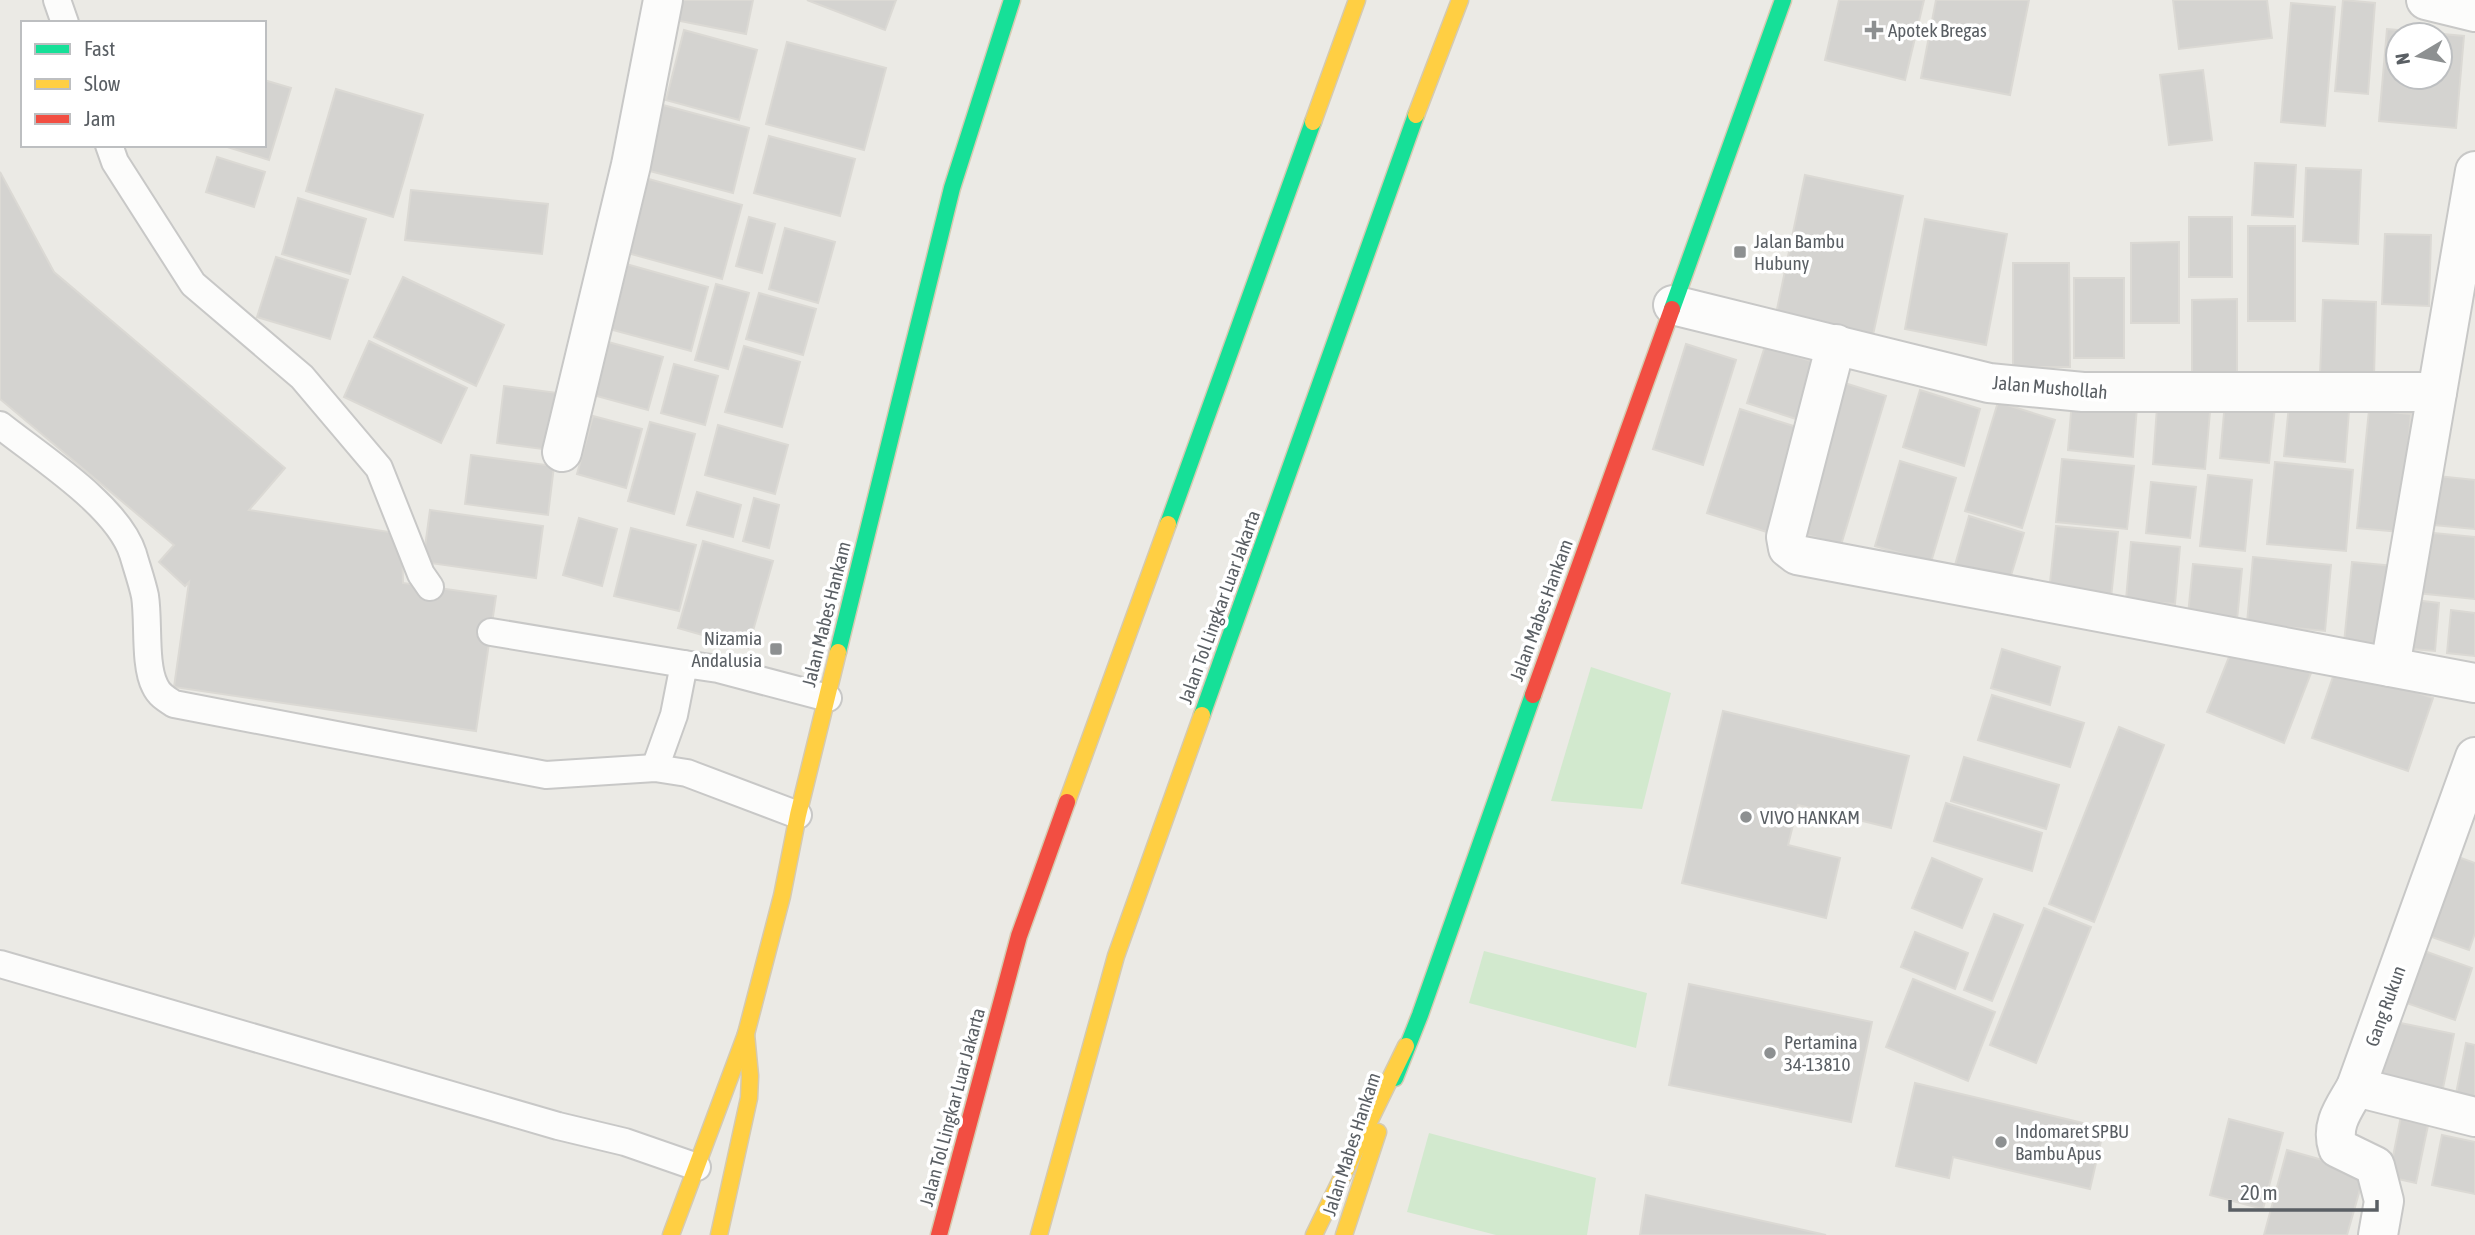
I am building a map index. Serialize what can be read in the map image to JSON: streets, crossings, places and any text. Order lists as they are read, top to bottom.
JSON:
{
  "streets": {
    "main road": ["Jalan Tol Lingkar Luar Jakarta", "Jalan Mabes Hankam"],
    "street": ["Jalan Mushollah", "Gang Rukun"]
  },
  "crossings": [
    ["Jalan Mushollah", "Jalan Mabes Hankam"]
  ],
  "places": {
    "health": ["Apotek Bregas"],
    "transit": ["Jalan Bambu Hubuny", "Nizamia Andalusia"],
    "other": ["VIVO HANKAM", "Pertamina 34-13810", "Indomaret SPBU Bambu Apus"]
  },
  "legend": ["Fast", "Slow", "Jam"],
  "scale_bar": "20 m",
  "north": "left"
}
